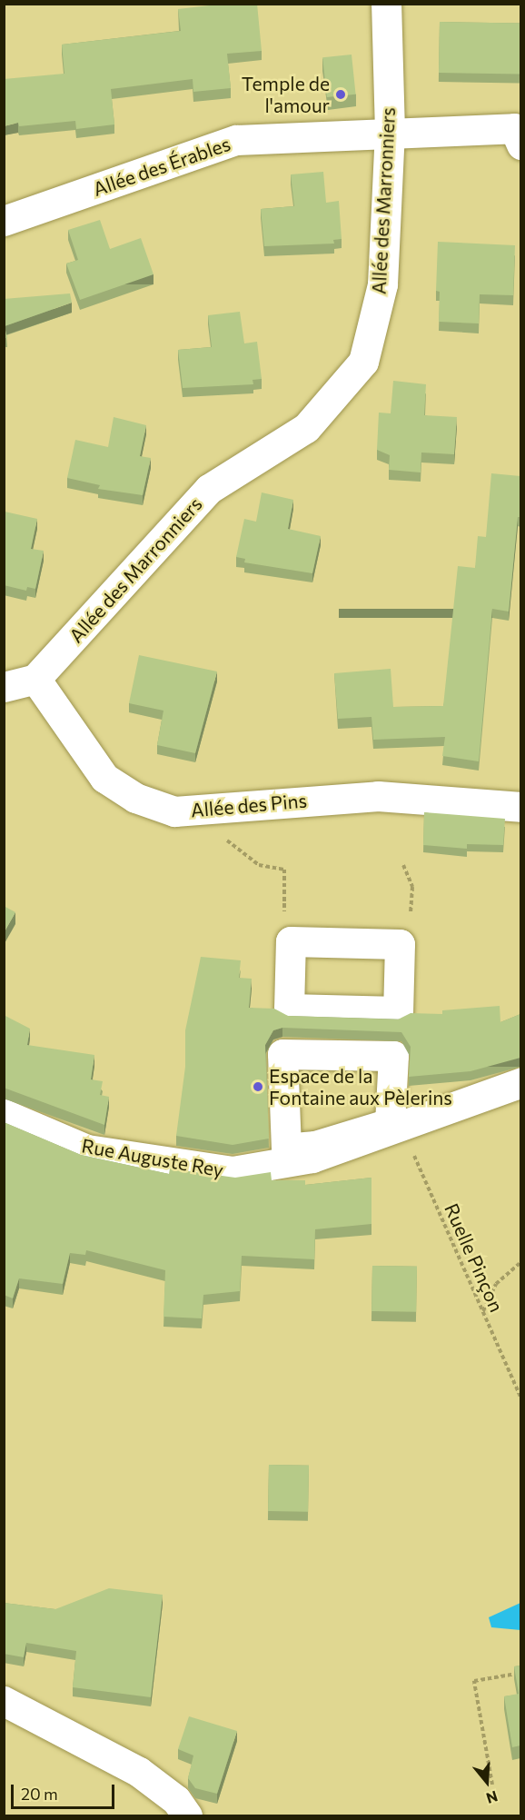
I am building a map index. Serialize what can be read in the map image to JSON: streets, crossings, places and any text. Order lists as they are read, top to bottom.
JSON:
{
  "streets": {
    "street": [
      "Allée des Érables",
      "Allée des Marronniers",
      "Allée des Pins",
      "Rue Auguste Rey"
    ],
    "path": ["Ruelle Pinçon"]
  },
  "crossings": [
    ["Allée des Érables", "Allée des Marronniers"],
    ["Allée des Marronniers", "Allée des Pins"],
    ["Rue Auguste Rey", "Ruelle Pinçon"]
  ],
  "places": ["Temple de l'amour", "Espace de la Fontaine aux Pèlerins"],
  "scale_bar": "20 m",
  "north": "bottom"
}
